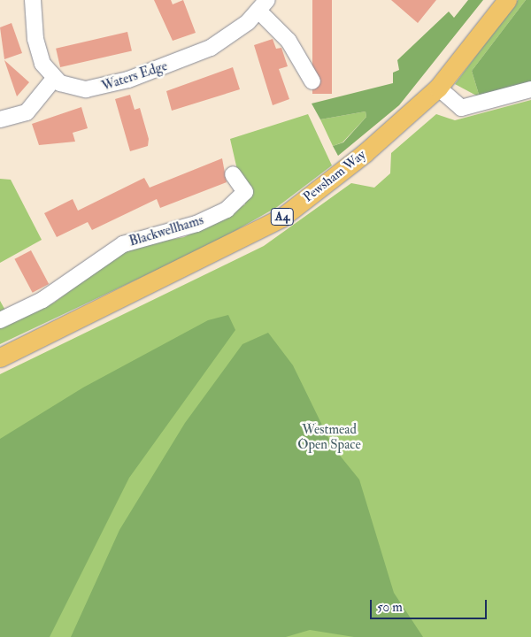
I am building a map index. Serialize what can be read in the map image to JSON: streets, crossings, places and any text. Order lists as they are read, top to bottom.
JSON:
{
  "streets": {
    "main road": ["Pewsham Way", "A4"],
    "street": ["Waters Edge", "Blackwellhams"]
  },
  "parks": ["Westmead Open Space"],
  "scale_bar": "50 m"
}
